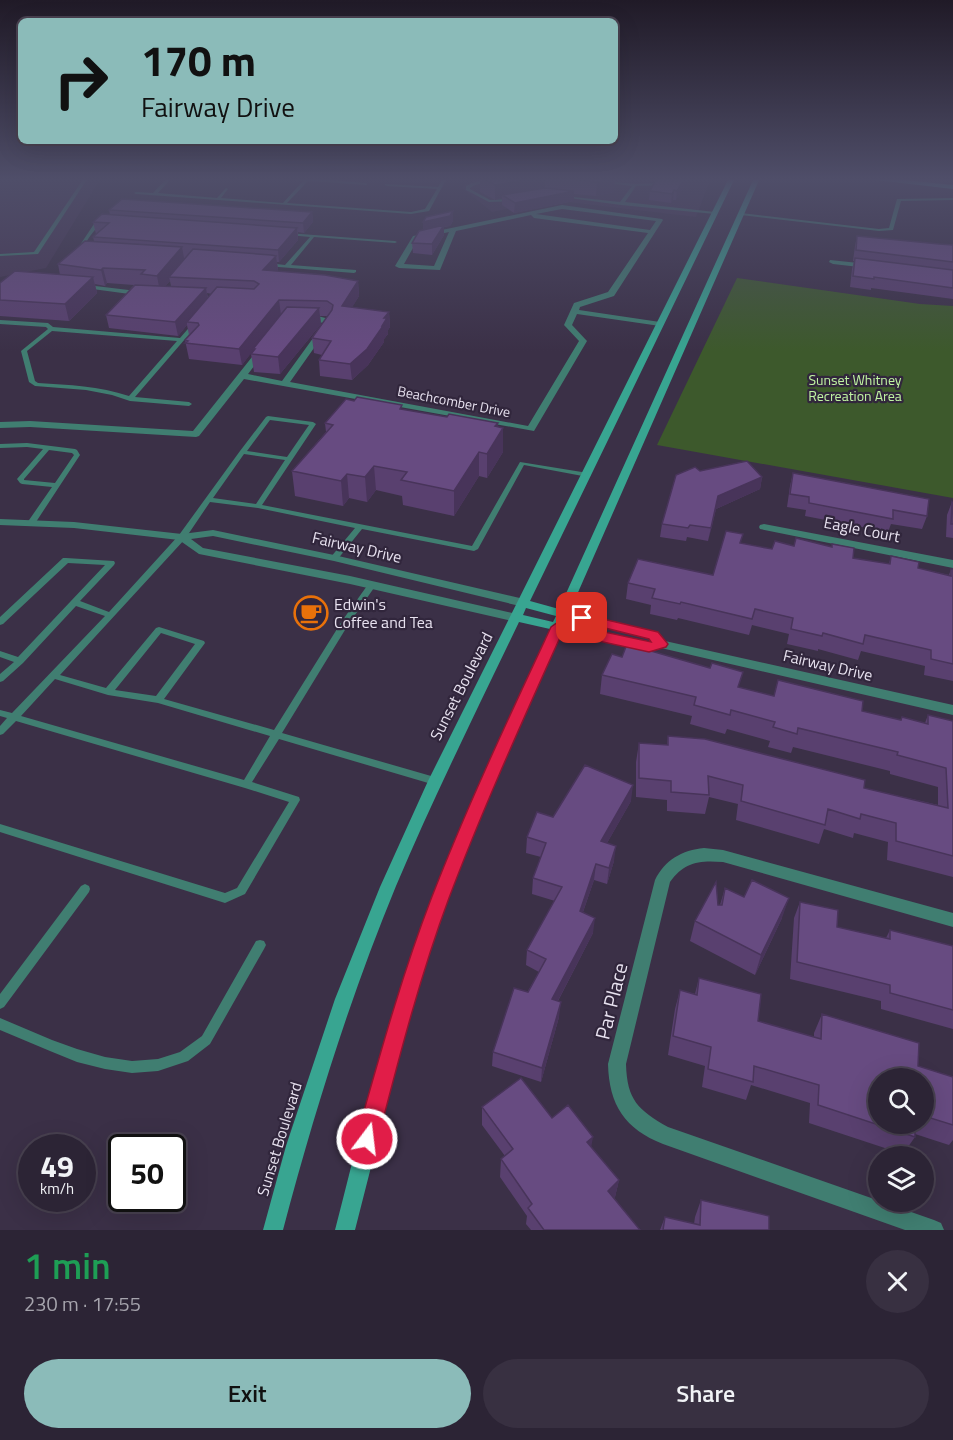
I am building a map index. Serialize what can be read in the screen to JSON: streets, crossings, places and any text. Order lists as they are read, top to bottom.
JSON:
{
  "streets": {
    "main road": ["Sunset Boulevard"],
    "street": [
      "Beachcomber Drive",
      "Eagle Court",
      "Fairway Drive",
      "Par Place"
    ]
  },
  "crossings": [
    ["Fairway Drive", "Sunset Boulevard"]
  ],
  "parks": ["Sunset Whitney Recreation Area"],
  "places": {
    "cafe": ["Edwin's Coffee and Tea"]
  },
  "page": {
    "turn": ["170 m", "Fairway Drive"],
    "speed": "49 km/h",
    "limit": "50",
    "heading": ["1 min", "230 m · 17:55"],
    "buttons": ["Exit", "Share"]
  }
}
